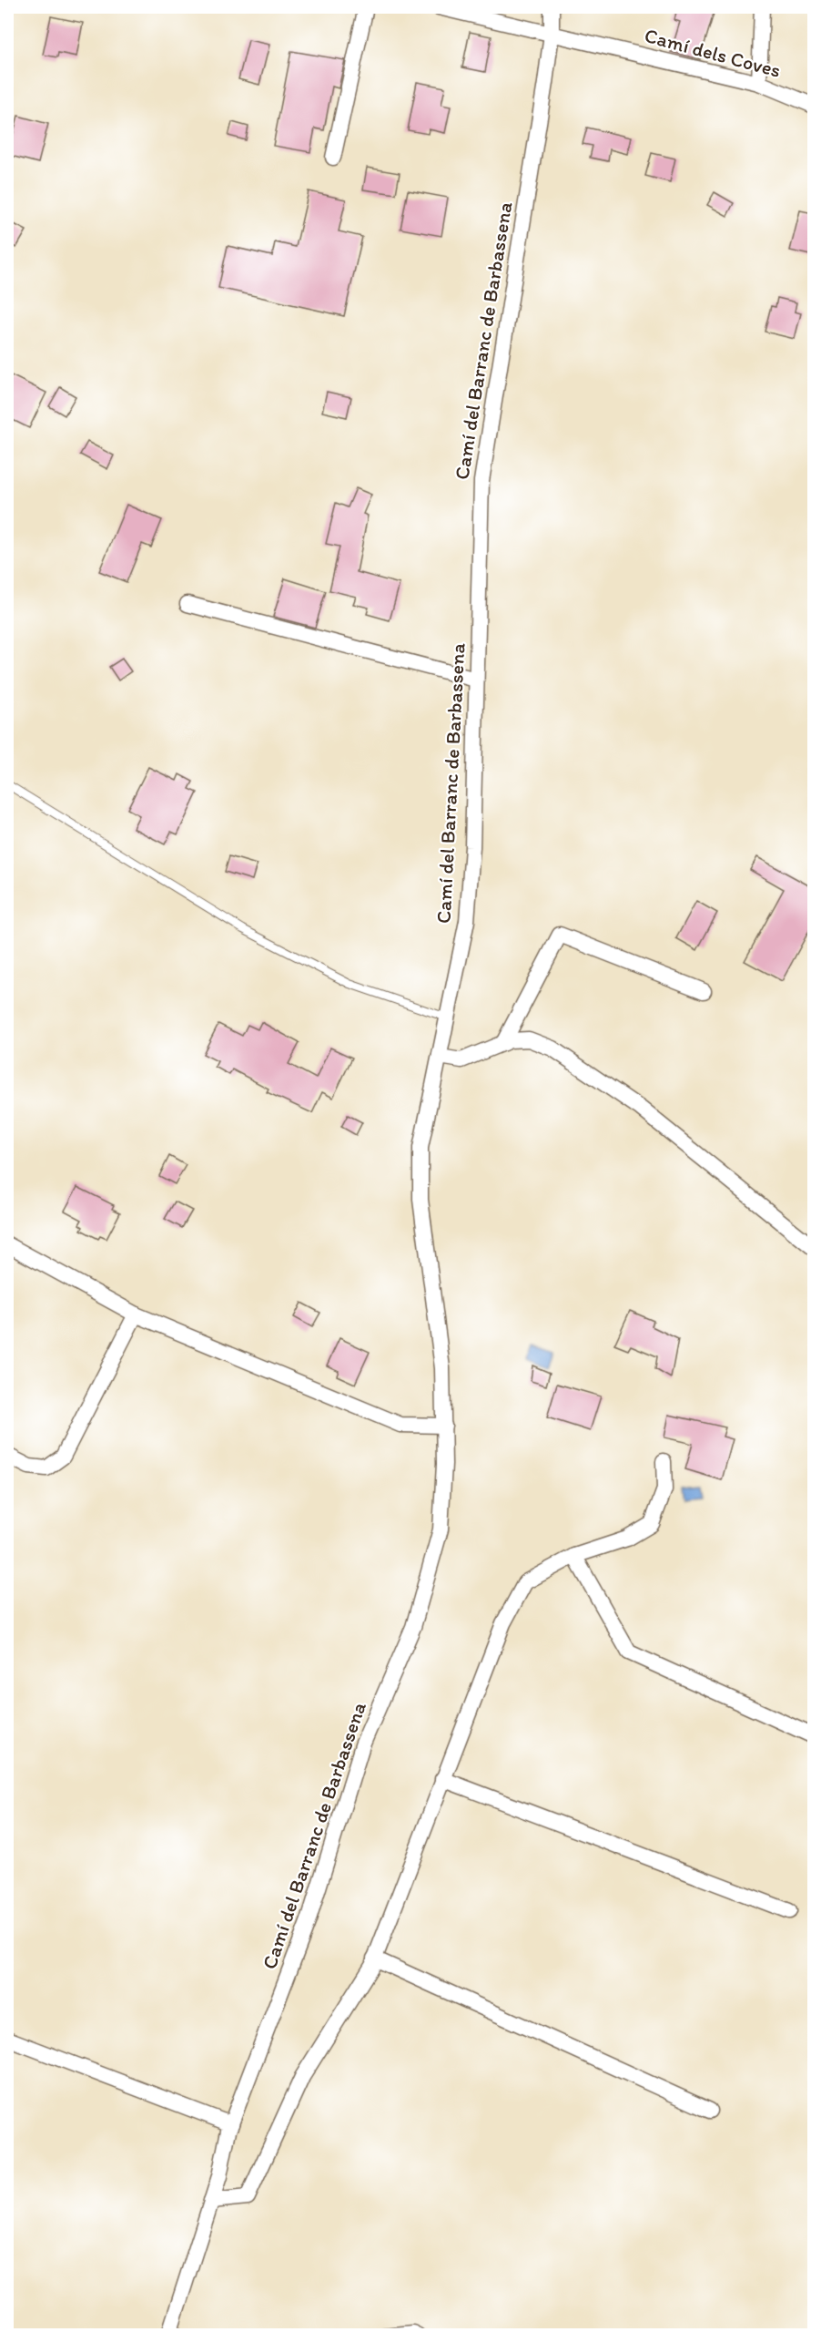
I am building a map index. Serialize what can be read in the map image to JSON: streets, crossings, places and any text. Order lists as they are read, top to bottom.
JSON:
{
  "streets": {
    "street": ["Camí dels Coves", "Camí del Barranc de Barbassena"]
  },
  "crossings": [
    ["Camí dels Coves", "Camí del Barranc de Barbassena"]
  ]
}
